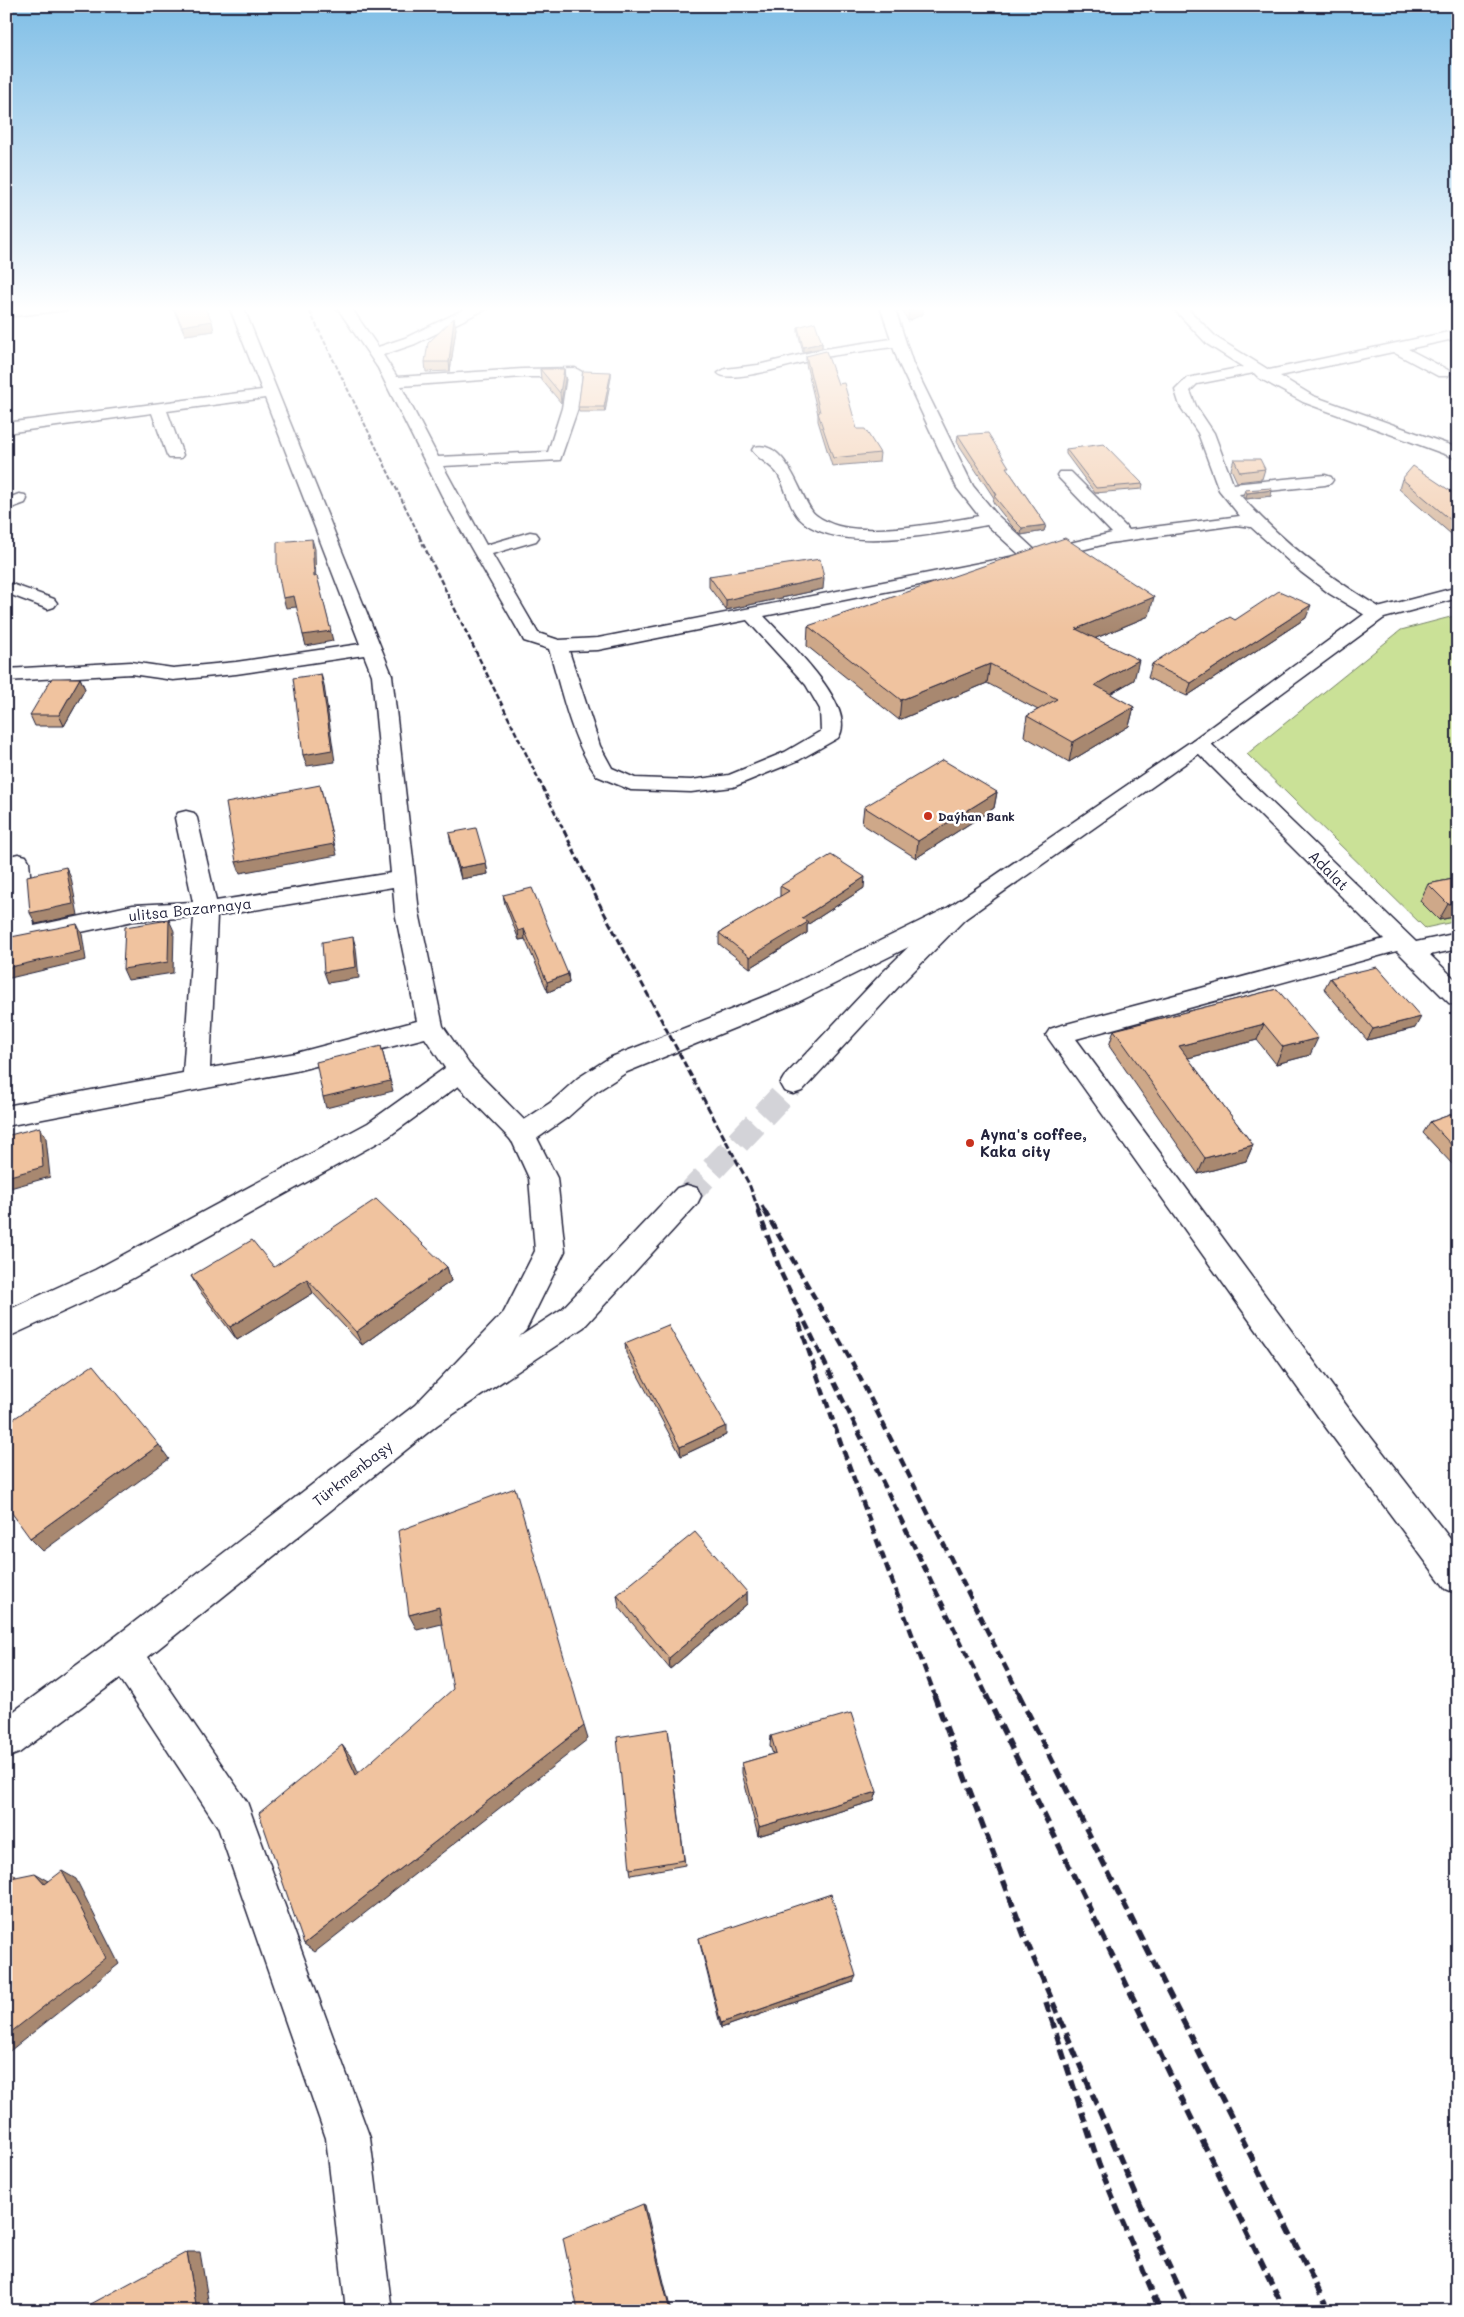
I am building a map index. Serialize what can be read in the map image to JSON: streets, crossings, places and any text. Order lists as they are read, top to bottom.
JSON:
{
  "streets": {
    "street": ["Adalat", "ulitsa Bazarnaya", "Türkmenbaşy"]
  },
  "places": ["Daýhan Bank", "Ayna's coffee, Kaka city"]
}
